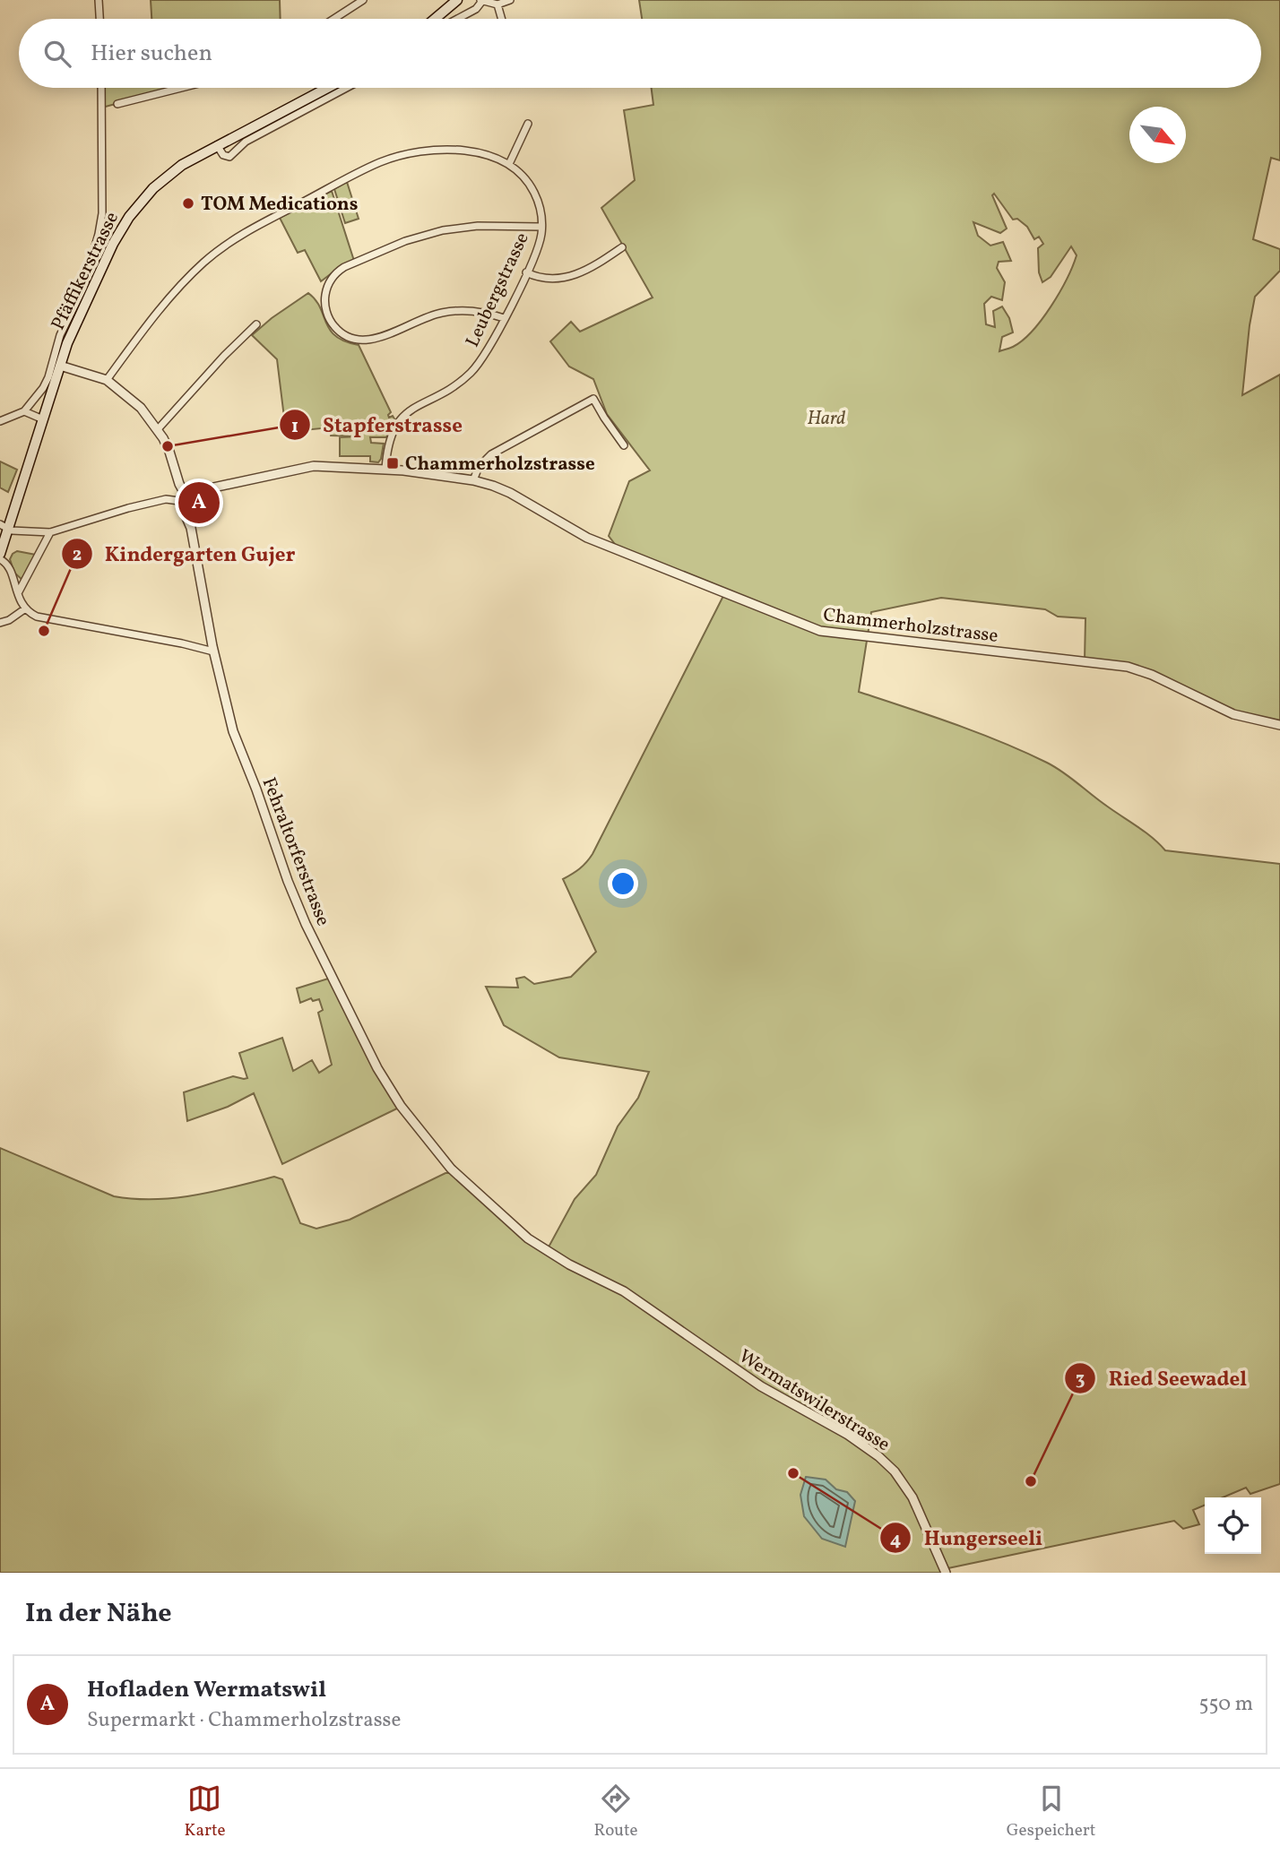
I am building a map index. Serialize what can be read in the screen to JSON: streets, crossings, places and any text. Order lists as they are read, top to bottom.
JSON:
{
  "streets": {
    "main road": ["Pfäffikerstrasse"],
    "street": [
      "Leubergstrasse",
      "Chammerholzstrasse",
      "Fehraltorferstrasse",
      "Wermatswilerstrasse"
    ]
  },
  "crossings": [
    ["Leubergstrasse", "Chammerholzstrasse"],
    ["Fehraltorferstrasse", "Wermatswilerstrasse"]
  ],
  "parks": ["Hard"],
  "places": {
    "other": [
      "TOM Medications",
      "Stapferstrasse",
      "Kindergarten Gujer",
      "Hungerseeli",
      "Ried Seewadel"
    ],
    "transit": ["Chammerholzstrasse"]
  },
  "north": "bottom right",
  "page": {
    "search": "Hier suchen",
    "pins": "A",
    "heading": "In der Nähe",
    "list": [
      {
        "mark": "A",
        "name": "Hofladen Wermatswil",
        "note": "Supermarkt · Chammerholzstrasse",
        "value": "550 m"
      }
    ],
    "nav": ["Karte", "Route", "Gespeichert"]
  }
}
